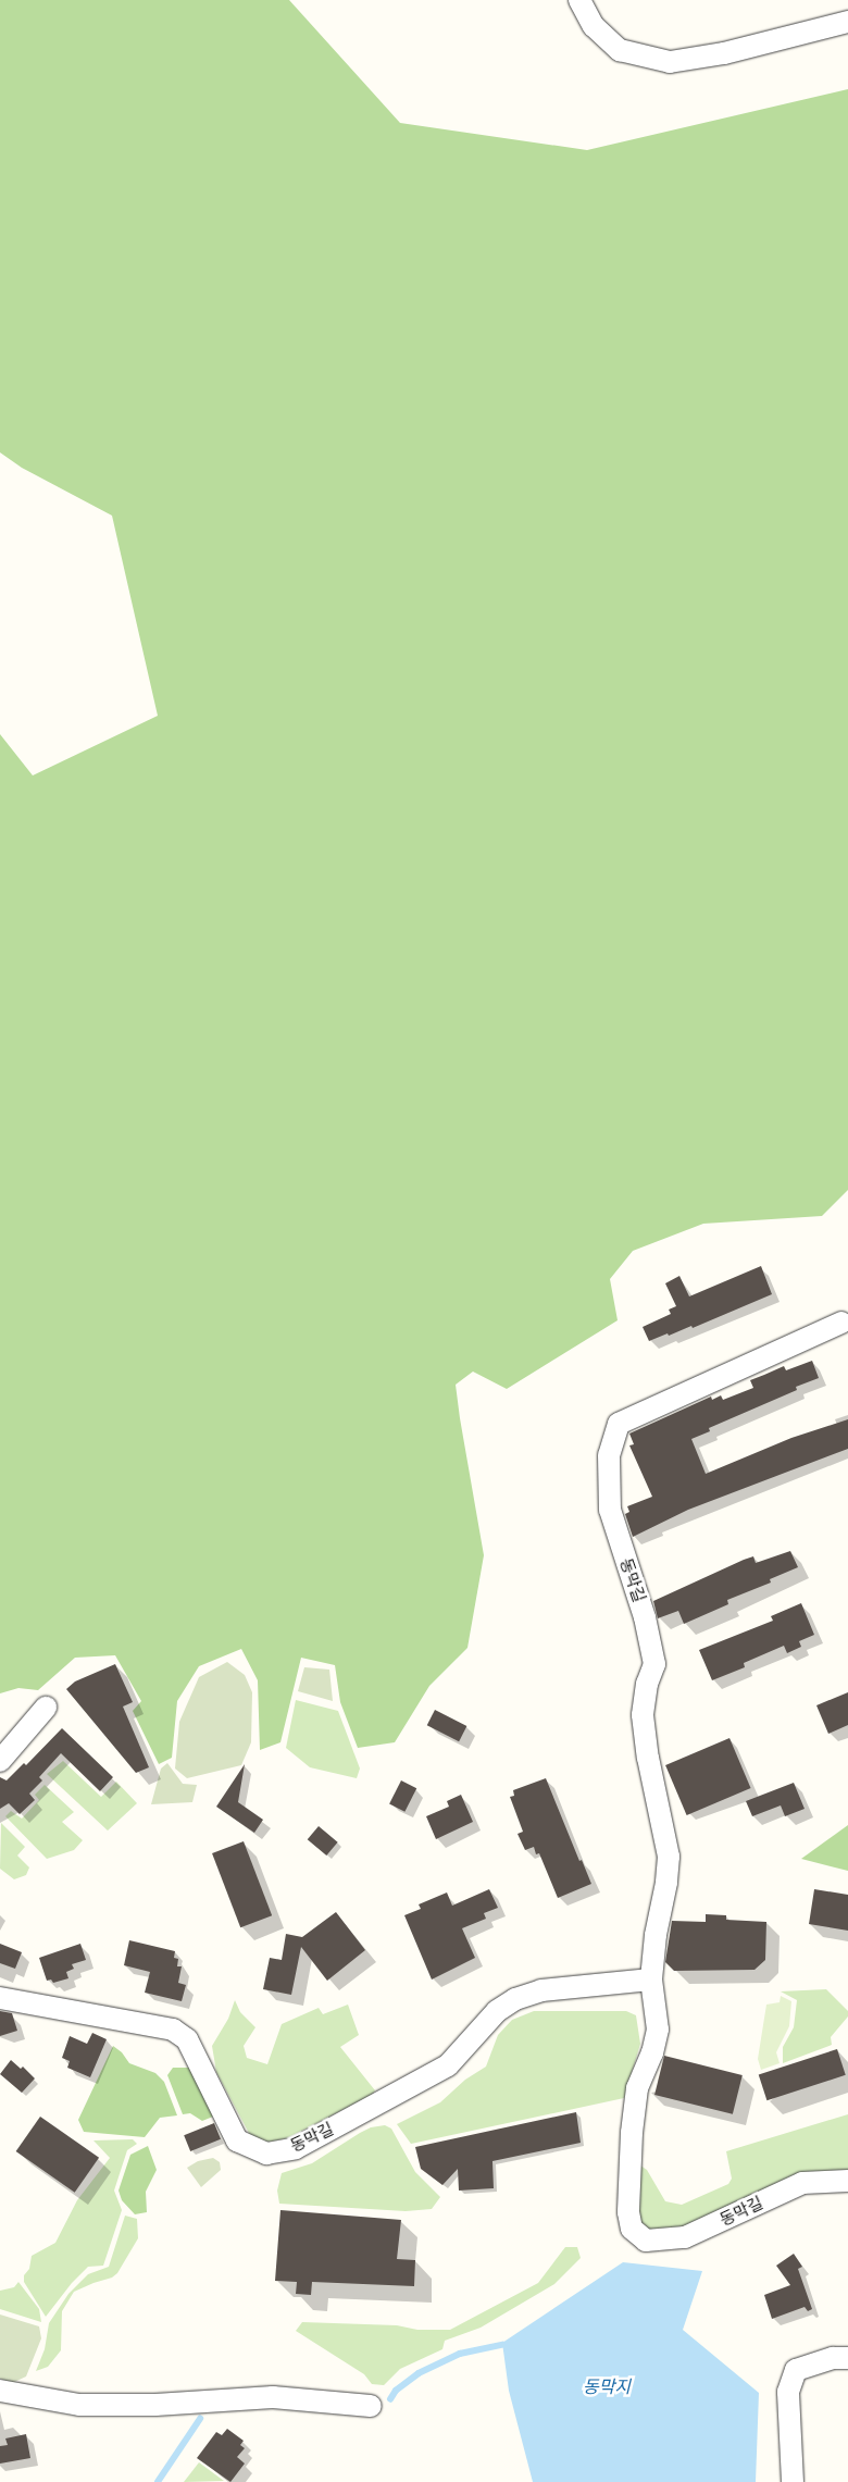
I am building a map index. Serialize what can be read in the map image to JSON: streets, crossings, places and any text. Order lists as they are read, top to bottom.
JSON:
{
  "streets": {
    "street": ["동막길"]
  },
  "water": ["동막지"]
}
